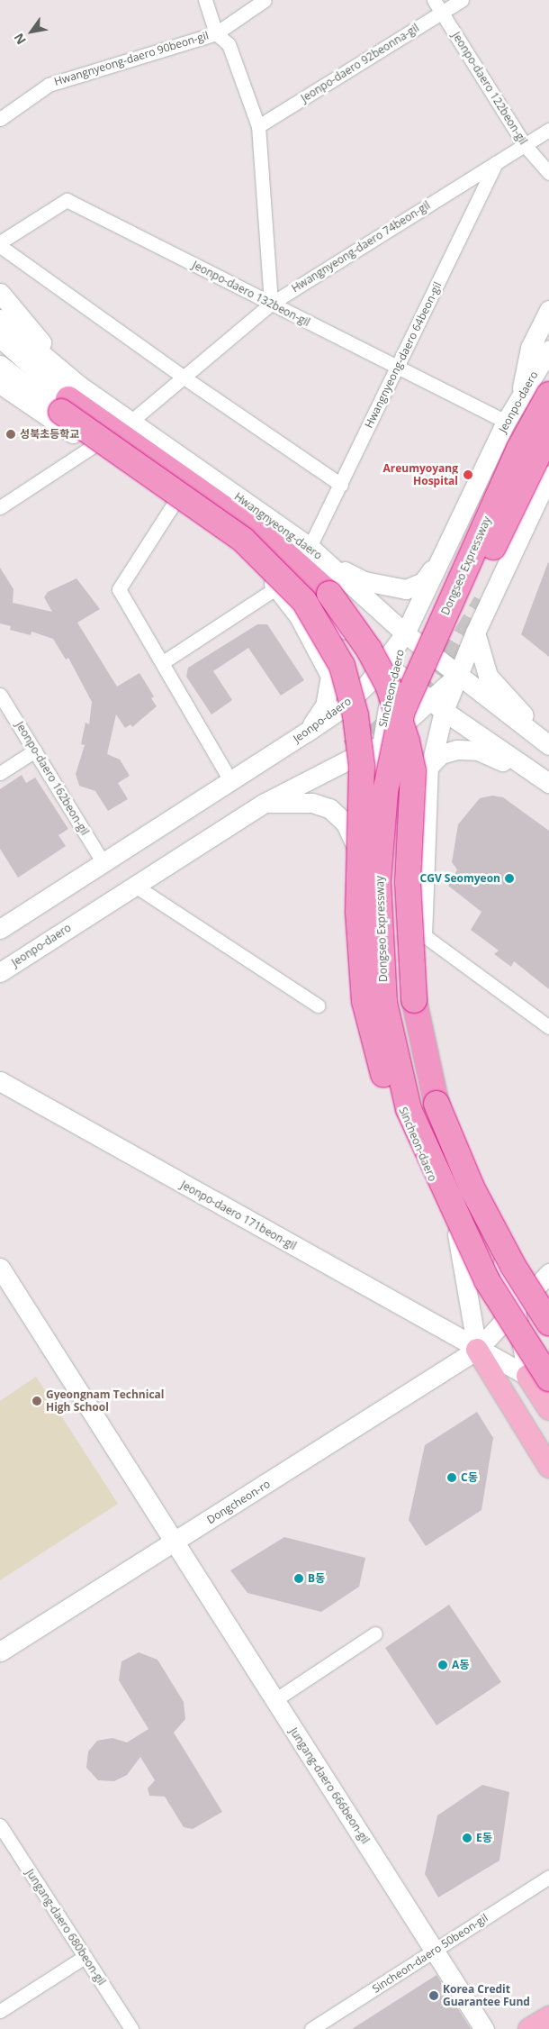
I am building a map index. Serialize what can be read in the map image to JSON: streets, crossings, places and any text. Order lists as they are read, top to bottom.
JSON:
{
  "streets": {
    "highway": ["Dongseo Expressway"],
    "main road": [
      "Jeonpo-daero",
      "Hwangnyeong-daero",
      "Sincheon-daero",
      "Jeonpo-daero 171beon-gil",
      "Dongcheon-ro",
      "Jungang-daero 666beon-gil"
    ],
    "street": [
      "Hwangnyeong-daero 90beon-gil",
      "Jeonpo-daero 92beonna-gil",
      "Jeonpo-daero 122beon-gil",
      "Hwangnyeong-daero 74beon-gil",
      "Jeonpo-daero 132beon-gil",
      "Hwangnyeong-daero 64beon-gil",
      "Jeonpo-daero 162beon-gil",
      "Jungang-daero 680beon-gil",
      "Sincheon-daero 50beon-gil"
    ]
  },
  "crossings": [
    ["Jeonpo-daero 92beonna-gil", "Jeonpo-daero 122beon-gil"],
    ["Jeonpo-daero 122beon-gil", "Hwangnyeong-daero 74beon-gil"],
    ["Hwangnyeong-daero 74beon-gil", "Jeonpo-daero 132beon-gil"],
    ["Hwangnyeong-daero 74beon-gil", "Hwangnyeong-daero 64beon-gil"],
    ["Hwangnyeong-daero 74beon-gil", "Hwangnyeong-daero"],
    ["Jeonpo-daero 132beon-gil", "Hwangnyeong-daero 64beon-gil"],
    ["Jeonpo-daero 132beon-gil", "Jeonpo-daero"],
    ["Hwangnyeong-daero 64beon-gil", "Hwangnyeong-daero"],
    ["Jeonpo-daero", "Hwangnyeong-daero"],
    ["Jeonpo-daero", "Sincheon-daero"],
    ["Jeonpo-daero", "Jeonpo-daero 162beon-gil"],
    ["Hwangnyeong-daero", "Sincheon-daero"],
    ["Dongseo Expressway", "Jeonpo-daero 171beon-gil"],
    ["Sincheon-daero", "Jeonpo-daero 171beon-gil"],
    ["Sincheon-daero", "Dongcheon-ro"],
    ["Jeonpo-daero 171beon-gil", "Dongcheon-ro"],
    ["Dongcheon-ro", "Jungang-daero 666beon-gil"],
    ["Jungang-daero 666beon-gil", "Sincheon-daero 50beon-gil"]
  ],
  "places": [
    "성북초등학교",
    "Areumyoyang Hospital",
    "CGV Seomyeon",
    "Gyeongnam Technical High School",
    "C동",
    "B동",
    "A동",
    "E동",
    "Korea Credit Guarantee Fund"
  ],
  "north": "bottom left"
}
